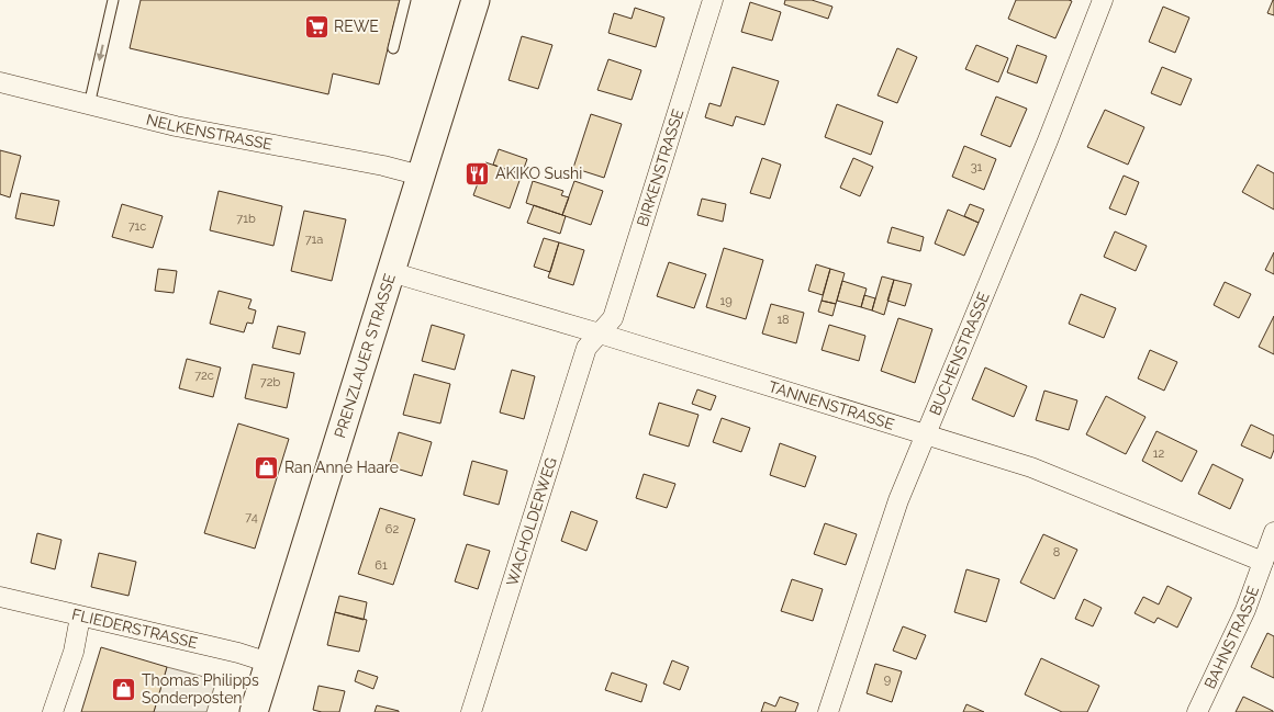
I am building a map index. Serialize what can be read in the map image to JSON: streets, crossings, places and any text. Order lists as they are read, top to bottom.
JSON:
{
  "streets": {
    "main road": ["PRENZLAUER STRASSE"],
    "street": [
      "NELKENSTRASSE",
      "BIRKENSTRASSE",
      "BUCHENSTRASSE",
      "TANNENSTRASSE",
      "WACHOLDERWEG",
      "FLIEDERSTRASSE",
      "BAHNSTRASSE"
    ]
  },
  "crossings": [
    ["NELKENSTRASSE", "PRENZLAUER STRASSE"],
    ["BIRKENSTRASSE", "TANNENSTRASSE"],
    ["BIRKENSTRASSE", "WACHOLDERWEG"],
    ["BUCHENSTRASSE", "TANNENSTRASSE"],
    ["PRENZLAUER STRASSE", "TANNENSTRASSE"],
    ["PRENZLAUER STRASSE", "FLIEDERSTRASSE"],
    ["TANNENSTRASSE", "WACHOLDERWEG"],
    ["TANNENSTRASSE", "BAHNSTRASSE"]
  ],
  "places": {
    "supermarket": ["REWE"],
    "restaurant": ["AKIKO Sushi"],
    "shop": ["Ran Anne Haare", "Thomas Philipps Sonderposten"]
  },
  "house_numbers": [
    "31",
    "71b",
    "71c",
    "71a",
    "19",
    "18",
    "72c",
    "72b",
    "12",
    "74",
    "62",
    "8",
    "61",
    "9"
  ]
}
